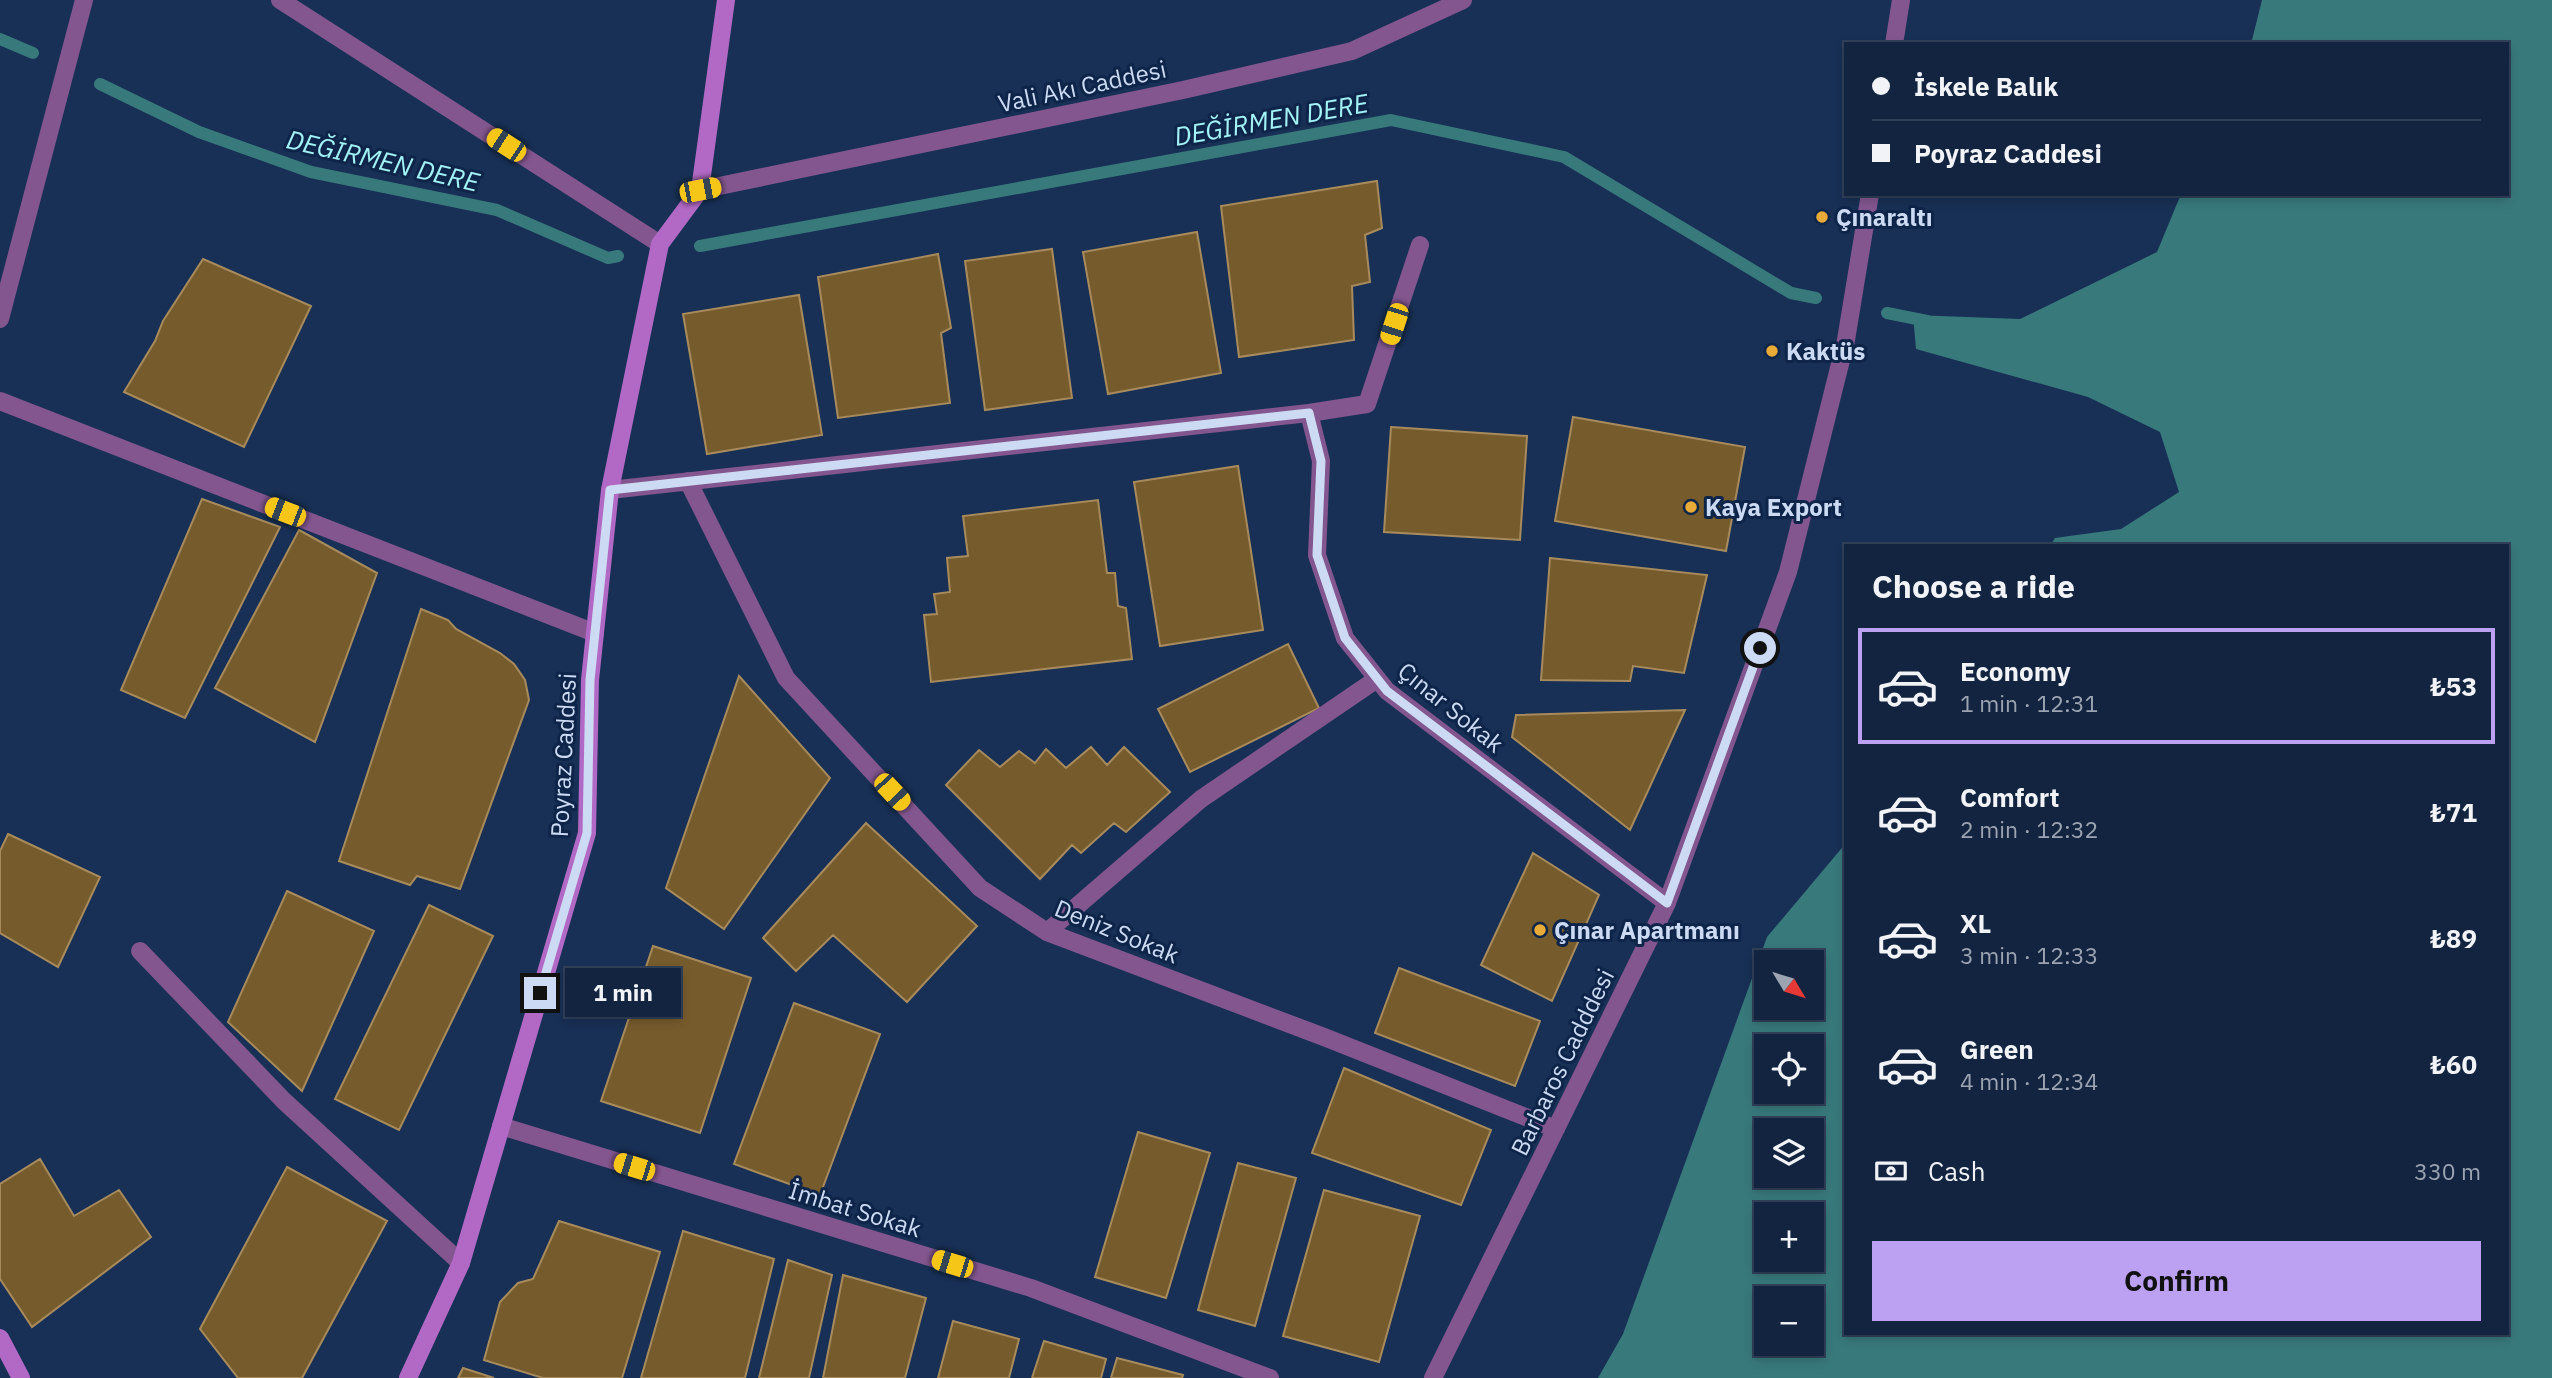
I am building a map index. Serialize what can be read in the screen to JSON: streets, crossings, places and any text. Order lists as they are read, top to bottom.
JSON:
{
  "streets": {
    "street": [
      "Vali Akı Caddesi",
      "Çınar Sokak",
      "Poyraz Caddesi",
      "Deniz Sokak",
      "Barbaros Cadddesi",
      "İmbat Sokak"
    ]
  },
  "crossings": [
    ["Vali Akı Caddesi", "Poyraz Caddesi"],
    ["Çınar Sokak", "Barbaros Cadddesi"],
    ["Poyraz Caddesi", "İmbat Sokak"],
    ["Deniz Sokak", "Barbaros Cadddesi"]
  ],
  "water": ["DEĞİRMEN DERE"],
  "places": [
    "Çınaraltı",
    "Kaktüs",
    "Kaya Export",
    "Çınar Apartmanı"
  ],
  "north": "bottom right",
  "page": {
    "banner": ["İskele Balık", "Poyraz Caddesi"],
    "heading": "Choose a ride",
    "list": [
      {
        "name": "Economy",
        "note": "1 min · 12:31",
        "value": "₺53"
      },
      {
        "name": "Comfort",
        "note": "2 min · 12:32",
        "value": "₺71"
      },
      {
        "name": "XL",
        "note": "3 min · 12:33",
        "value": "₺89"
      },
      {
        "name": "Green",
        "note": "4 min · 12:34",
        "value": "₺60"
      }
    ],
    "map_buttons": ["+", "−"],
    "bubble": "1 min",
    "pay": ["Cash", "330 m"],
    "buttons": "Confirm"
  }
}
